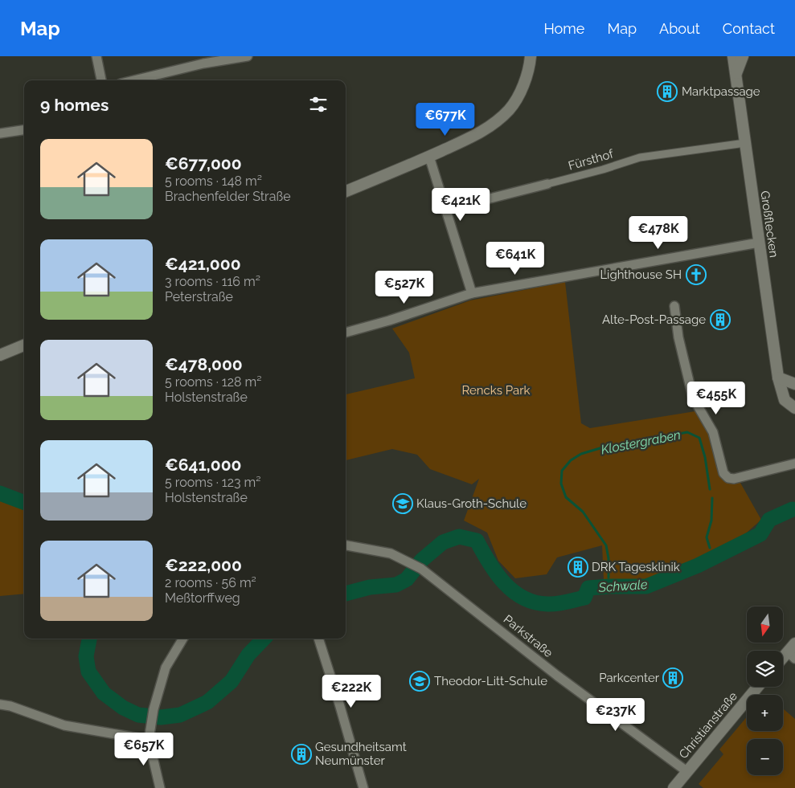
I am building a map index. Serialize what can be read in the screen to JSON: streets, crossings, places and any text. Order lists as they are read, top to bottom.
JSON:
{
  "streets": {
    "street": [
      "Fürsthof",
      "Großflecken",
      "Parkstraße",
      "Christianstraße"
    ]
  },
  "crossings": [
    ["Fürsthof", "Großflecken"],
    ["Parkstraße", "Christianstraße"]
  ],
  "water": ["Klostergraben", "Schwale"],
  "parks": ["Rencks Park"],
  "places": {
    "building": [
      "Marktpassage",
      "Alte-Post-Passage",
      "DRK Tagesklinik",
      "Parkcenter",
      "Gesundheitsamt Neumünster"
    ],
    "church": ["Lighthouse SH"],
    "school or university": ["Klaus-Groth-Schule", "Theodor-Litt-Schule"]
  },
  "north": "bottom",
  "page": {
    "header": "Map",
    "nav": [
      "Home",
      "Map",
      "About",
      "Contact"
    ],
    "heading": "9 homes",
    "price": [
      "€677K",
      "€421K",
      "€478K",
      "€641K",
      "€527K",
      "€455K",
      "€222K",
      "€237K",
      "€657K"
    ],
    "list": [
      {
        "name": "€677,000",
        "note": "5 rooms · 148 m² · Brachenfelder Straße"
      },
      {
        "name": "€421,000",
        "note": "3 rooms · 116 m² · Peterstraße"
      },
      {
        "name": "€478,000",
        "note": "5 rooms · 128 m² · Holstenstraße"
      },
      {
        "name": "€641,000",
        "note": "5 rooms · 123 m² · Holstenstraße"
      },
      {
        "name": "€222,000",
        "note": "2 rooms · 56 m² · Meßtorffweg"
      }
    ],
    "map_buttons": ["+", "−"]
  }
}
